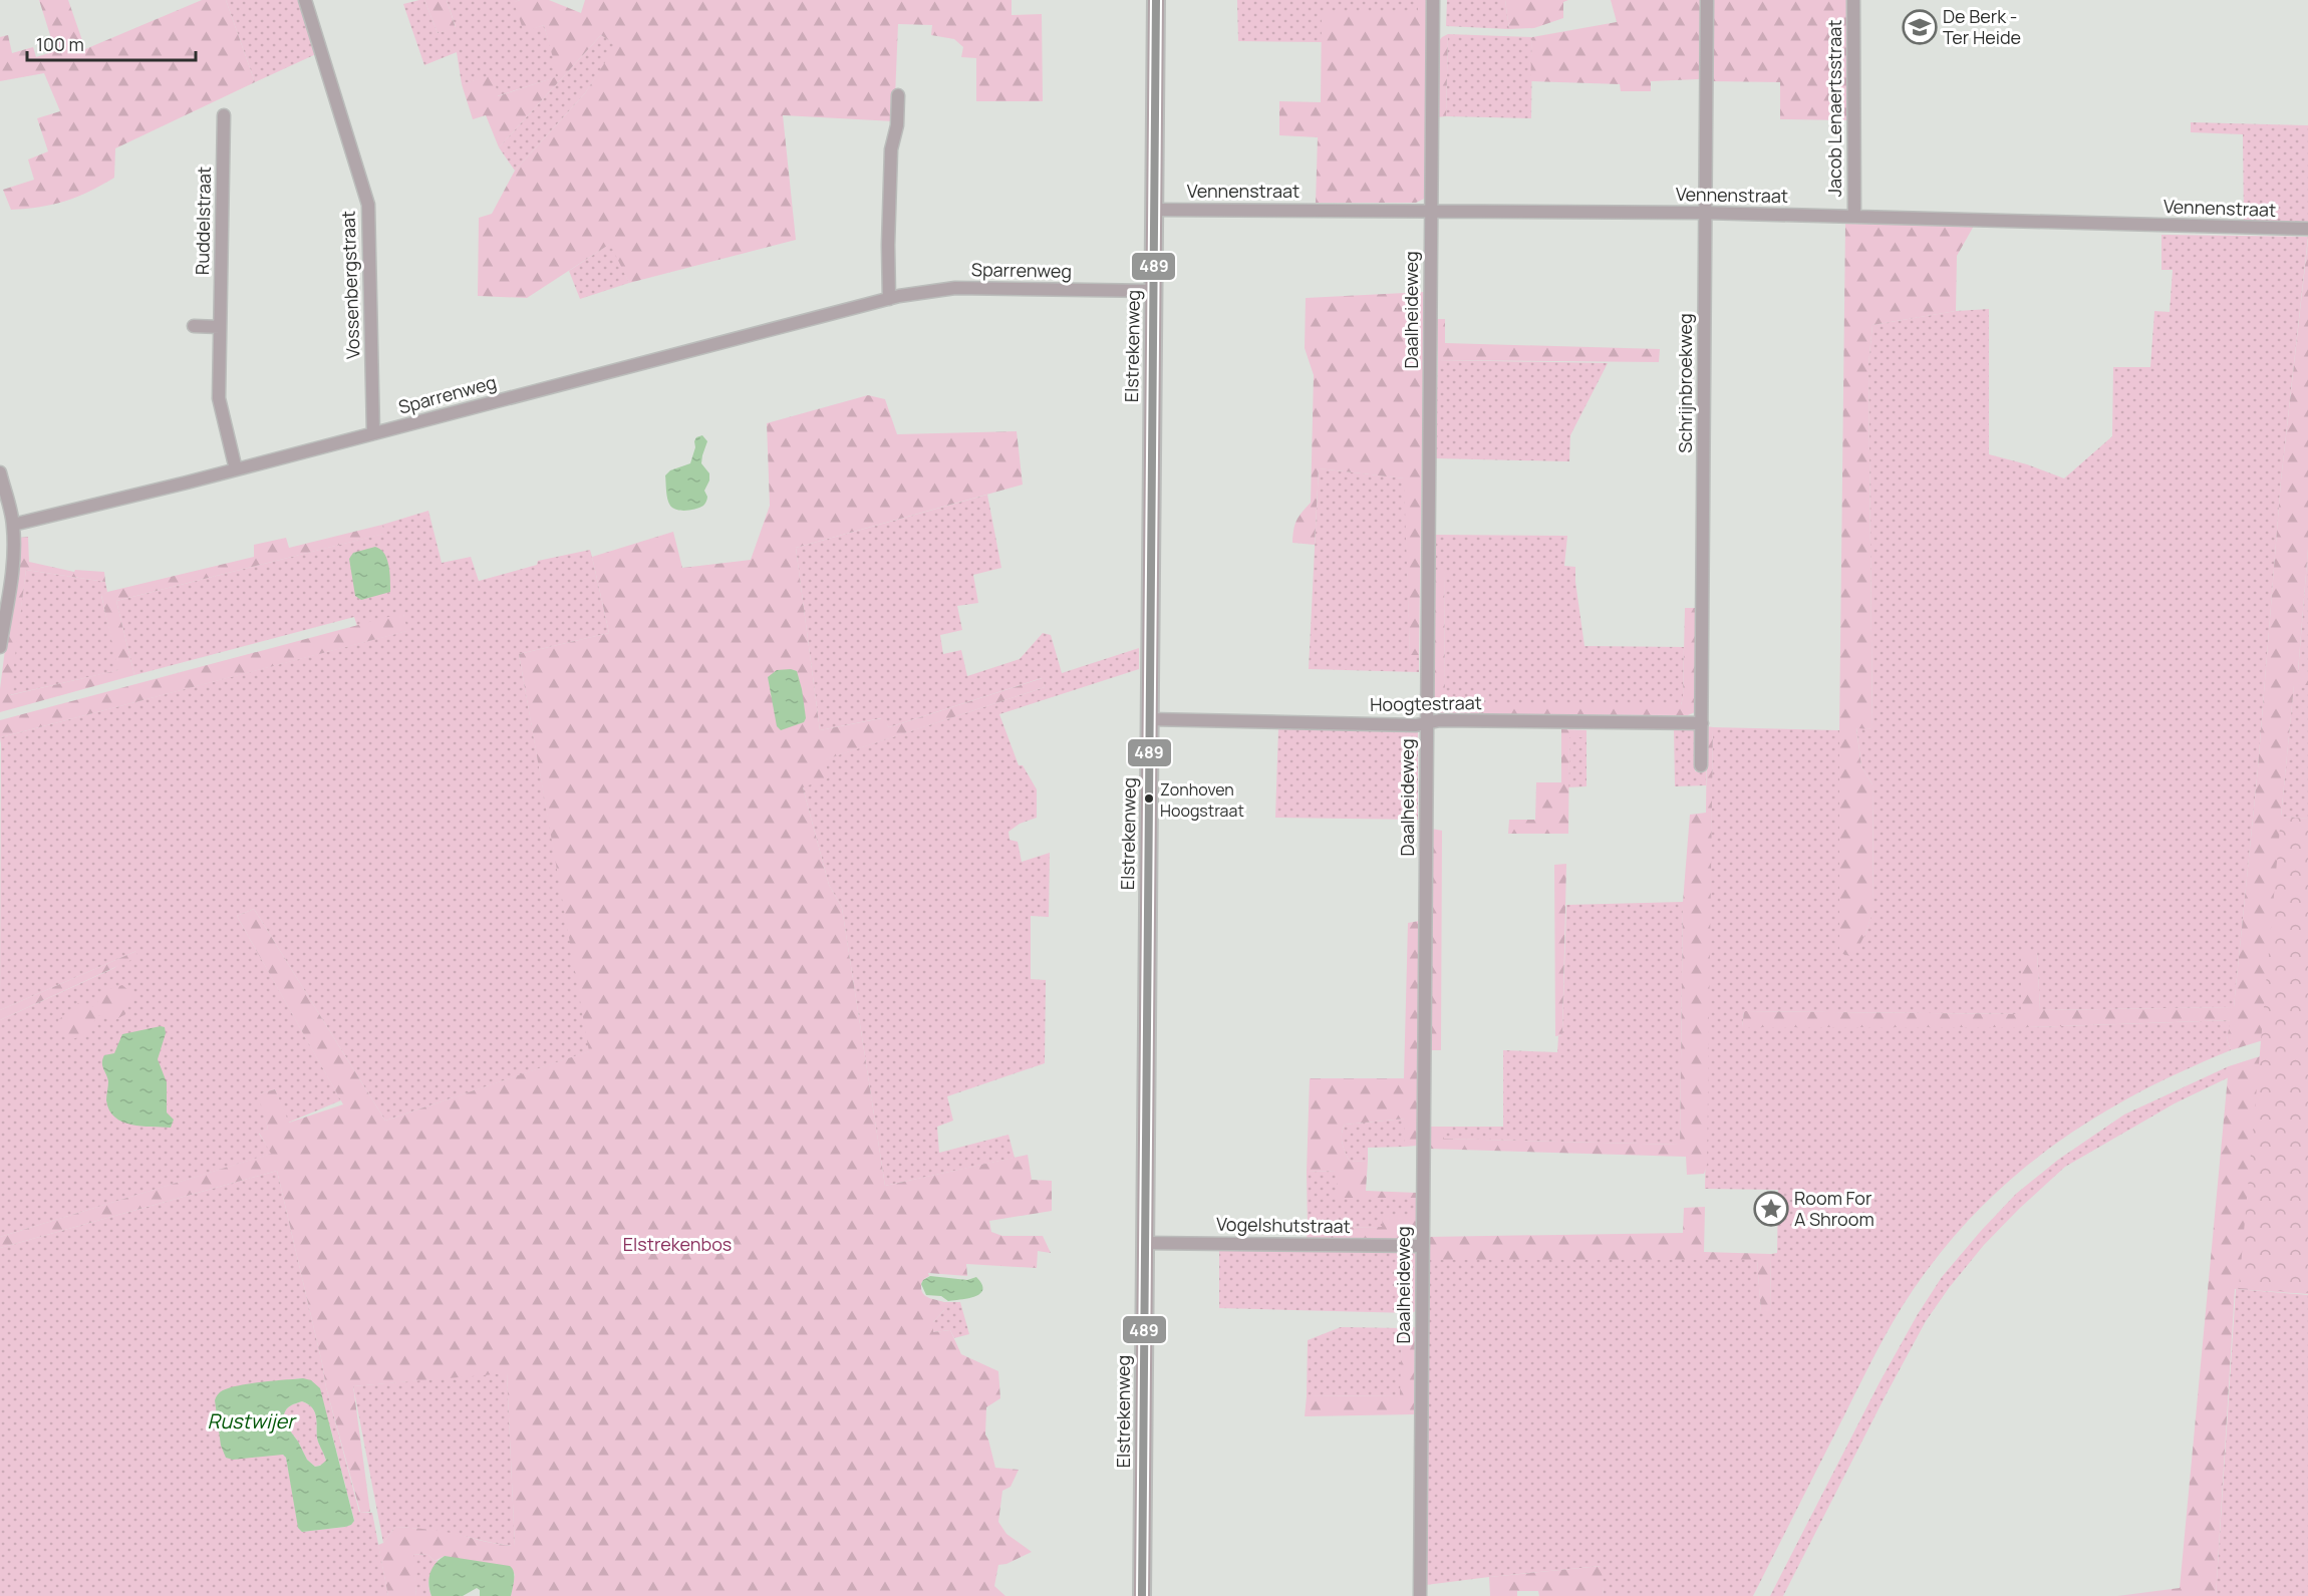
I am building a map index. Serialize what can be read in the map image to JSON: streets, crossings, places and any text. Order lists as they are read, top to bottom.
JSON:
{
  "streets": {
    "street": [
      "Jacob Lenaertsstraat",
      "Vennenstraat",
      "Ruddelstraat",
      "Sparrenweg",
      "Vossenbergstraat",
      "Daalheideweg",
      "Elstrekenweg",
      "Schrijnbroekweg",
      "Hoogtestraat",
      "Vogelshutstraat"
    ]
  },
  "crossings": [
    ["Jacob Lenaertsstraat", "Vennenstraat"],
    ["Vennenstraat", "Daalheideweg"],
    ["Vennenstraat", "Elstrekenweg"],
    ["Vennenstraat", "Schrijnbroekweg"],
    ["Ruddelstraat", "Sparrenweg"],
    ["Sparrenweg", "Vossenbergstraat"],
    ["Sparrenweg", "Elstrekenweg"],
    ["Daalheideweg", "Hoogtestraat"],
    ["Daalheideweg", "Vogelshutstraat"],
    ["Elstrekenweg", "Hoogtestraat"],
    ["Elstrekenweg", "Vogelshutstraat"],
    ["Schrijnbroekweg", "Hoogtestraat"]
  ],
  "water": ["Rustwijer"],
  "parks": ["Elstrekenbos"],
  "places": {
    "school or university": ["De Berk - Ter Heide"],
    "other": ["Zonhoven Hoogstraat"],
    "place": ["Room For A Shroom"]
  },
  "lines": ["transit line 489"],
  "scale_bar": "100 m"
}
